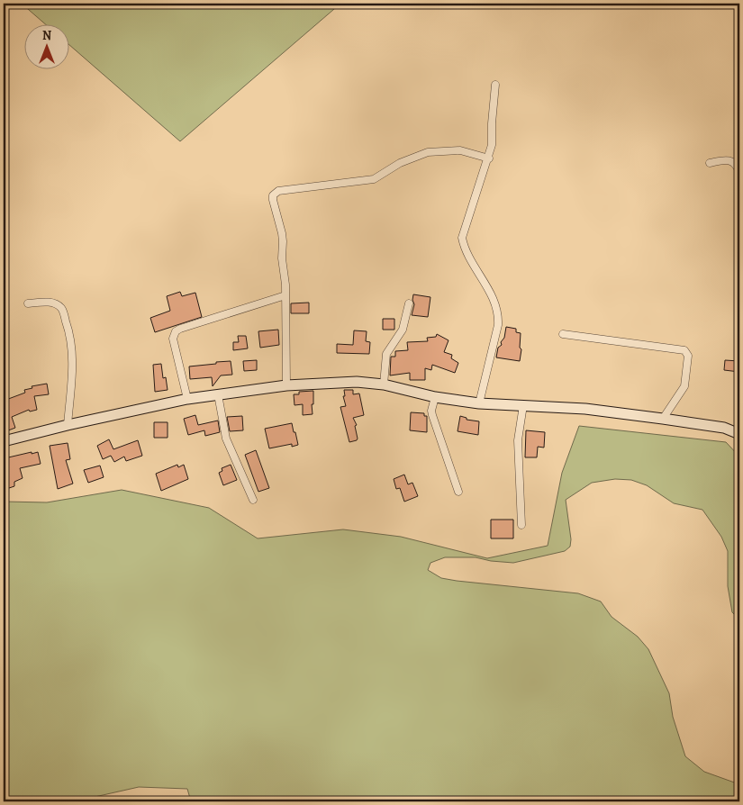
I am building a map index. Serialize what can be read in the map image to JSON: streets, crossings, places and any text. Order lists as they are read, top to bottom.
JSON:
{
  "north": "top"
}
